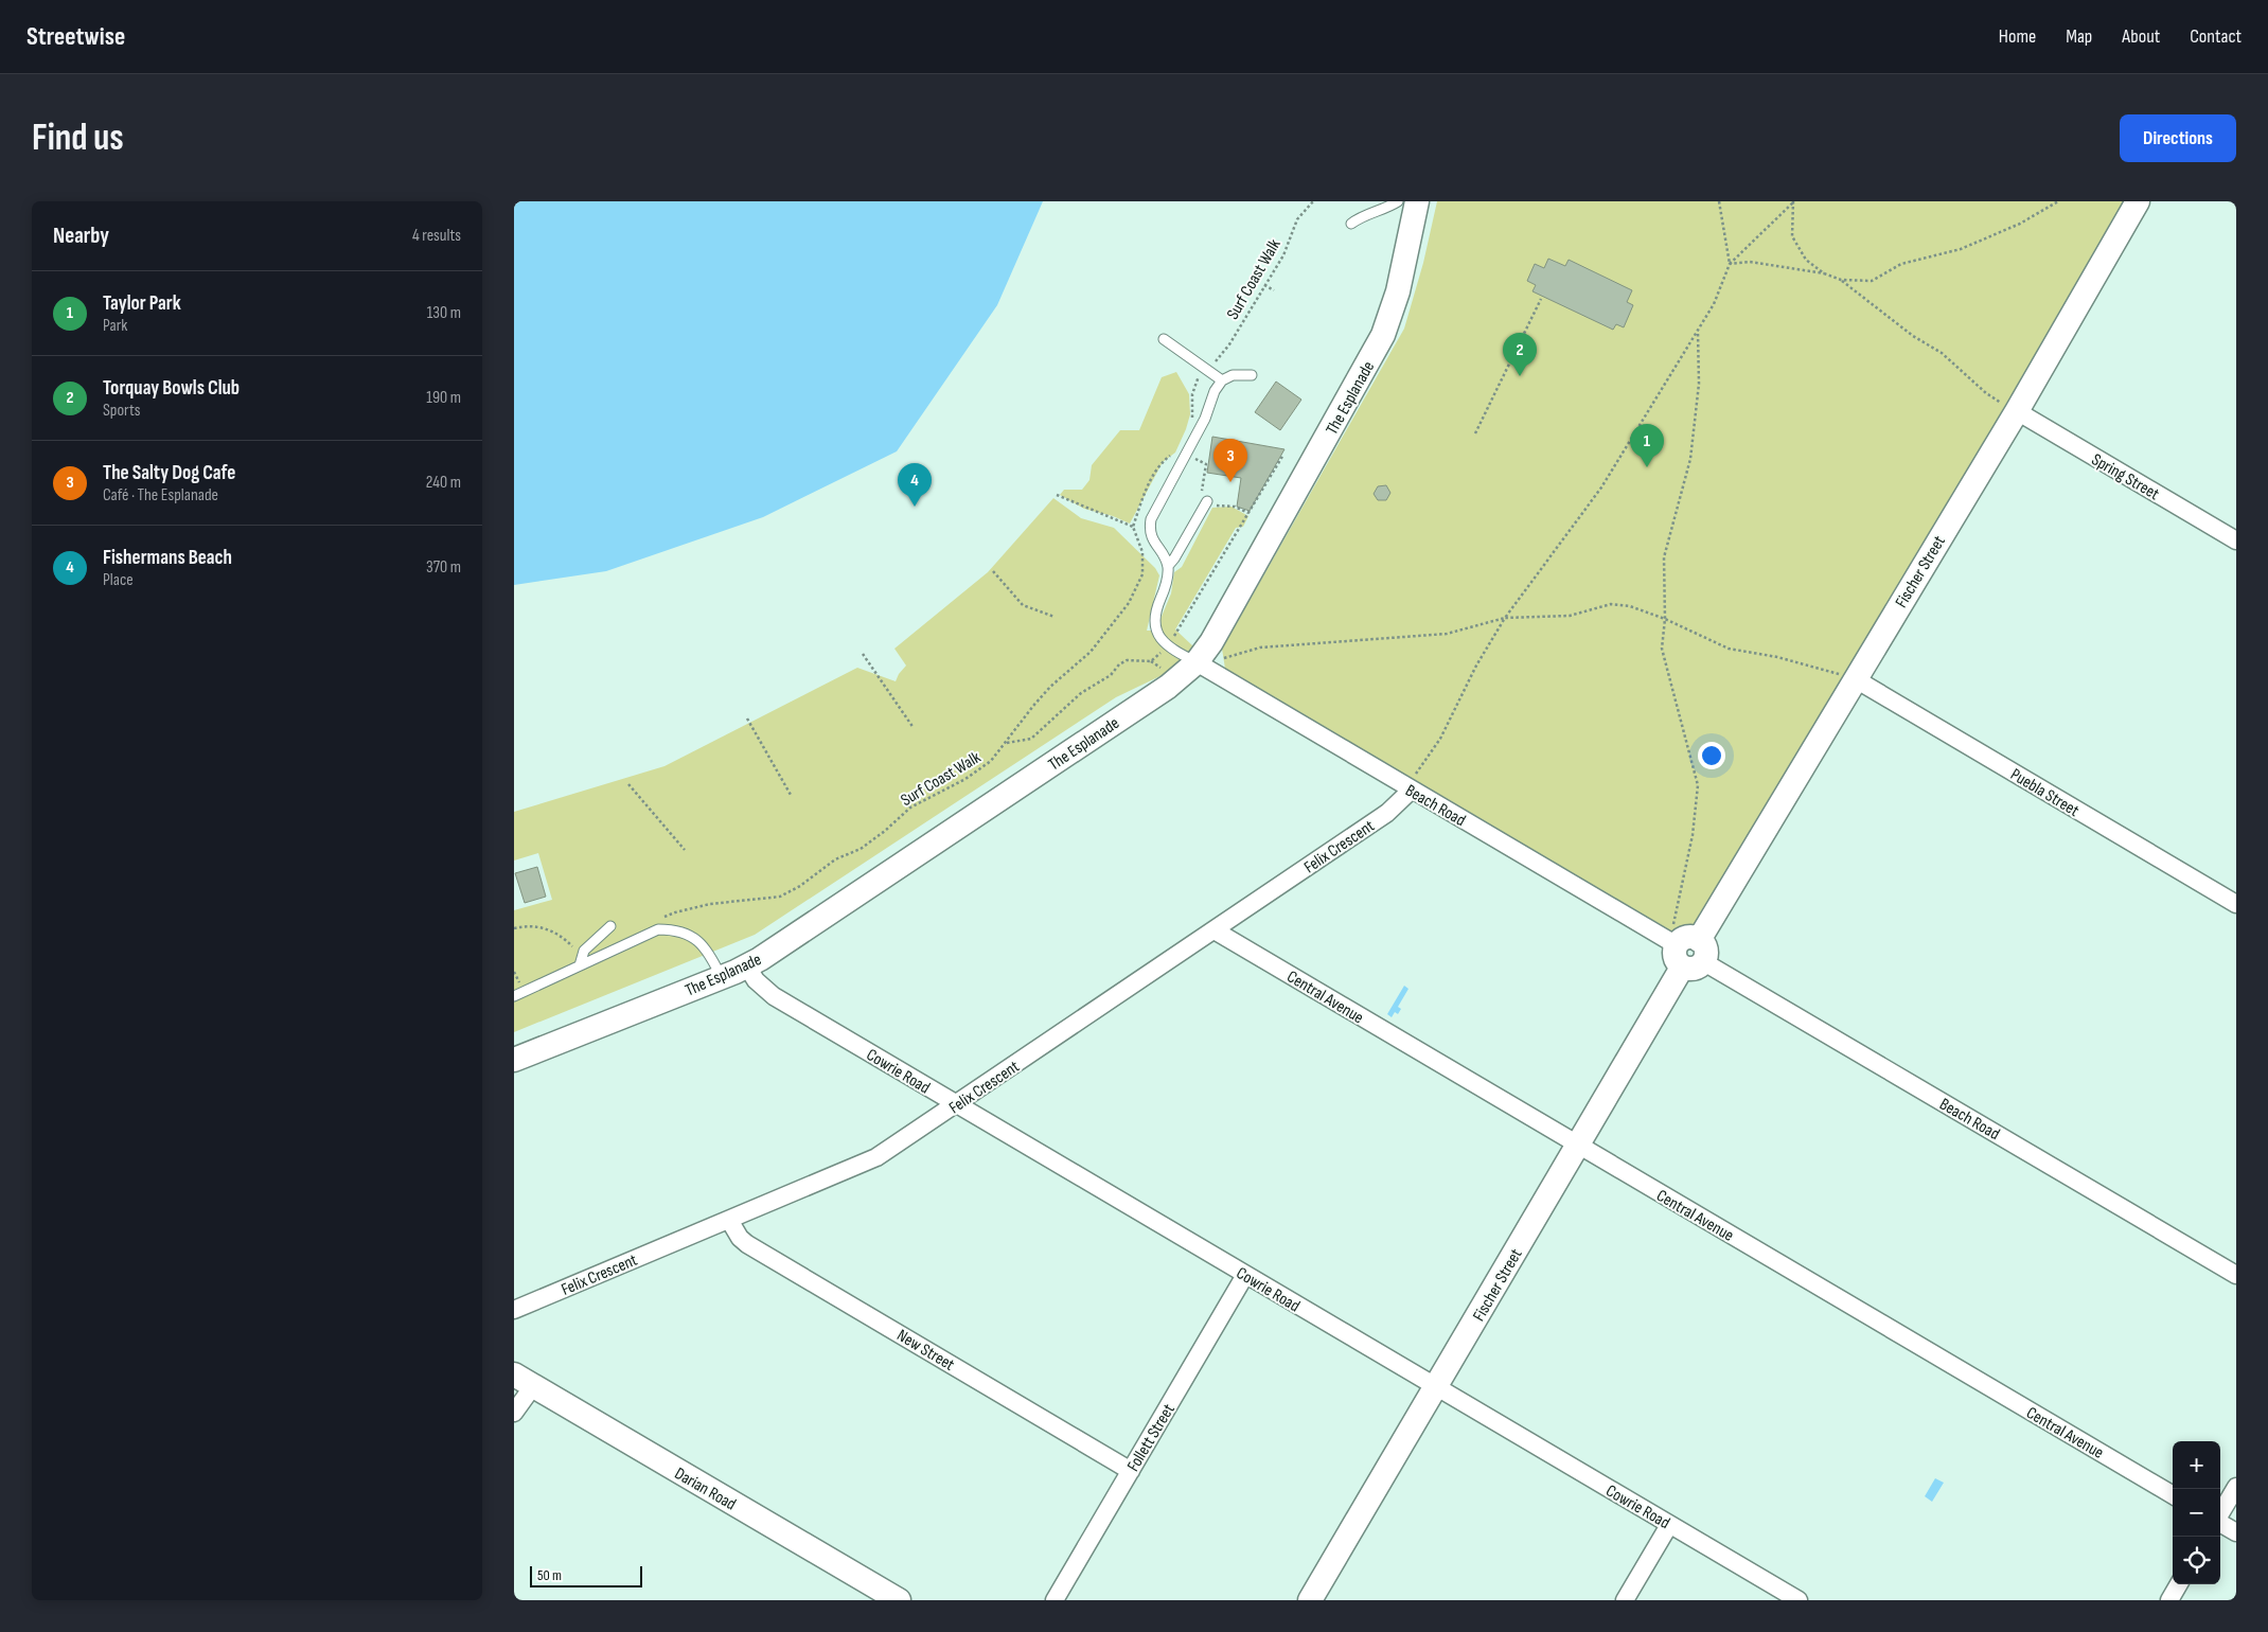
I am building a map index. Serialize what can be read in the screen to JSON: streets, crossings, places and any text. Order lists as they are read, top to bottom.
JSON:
{
  "streets": {
    "street": [
      "The Esplanade",
      "Spring Street",
      "Fischer Street",
      "Puebla Street",
      "Beach Road",
      "Felix Crescent",
      "Central Avenue",
      "Cowrie Road",
      "New Street",
      "Follett Street",
      "Darian Road"
    ],
    "path": ["Surf Coast Walk"]
  },
  "crossings": [
    ["The Esplanade", "Beach Road"],
    ["The Esplanade", "Cowrie Road"],
    ["Spring Street", "Fischer Street"],
    ["Fischer Street", "Puebla Street"],
    ["Fischer Street", "Beach Road"],
    ["Fischer Street", "Central Avenue"],
    ["Fischer Street", "Cowrie Road"],
    ["Beach Road", "Felix Crescent"],
    ["Felix Crescent", "Central Avenue"],
    ["Felix Crescent", "Cowrie Road"],
    ["Felix Crescent", "New Street"],
    ["Cowrie Road", "Follett Street"],
    ["New Street", "Follett Street"]
  ],
  "scale_bar": "50 m",
  "page": {
    "header": "Streetwise",
    "nav": [
      "Home",
      "Map",
      "About",
      "Contact"
    ],
    "buttons": "Directions",
    "title": "Find us",
    "heading": ["Nearby", "4 results"],
    "list": [
      {
        "mark": "1",
        "name": "Taylor Park",
        "note": "Park",
        "value": "130 m"
      },
      {
        "mark": "2",
        "name": "Torquay Bowls Club",
        "note": "Sports",
        "value": "190 m"
      },
      {
        "mark": "3",
        "name": "The Salty Dog Cafe",
        "note": "Café · The Esplanade",
        "value": "240 m"
      },
      {
        "mark": "4",
        "name": "Fishermans Beach",
        "note": "Place",
        "value": "370 m"
      }
    ],
    "pins": [
      "2",
      "1",
      "3",
      "4"
    ],
    "map_buttons": ["+", "−"],
    "scale": "50 m"
  }
}
